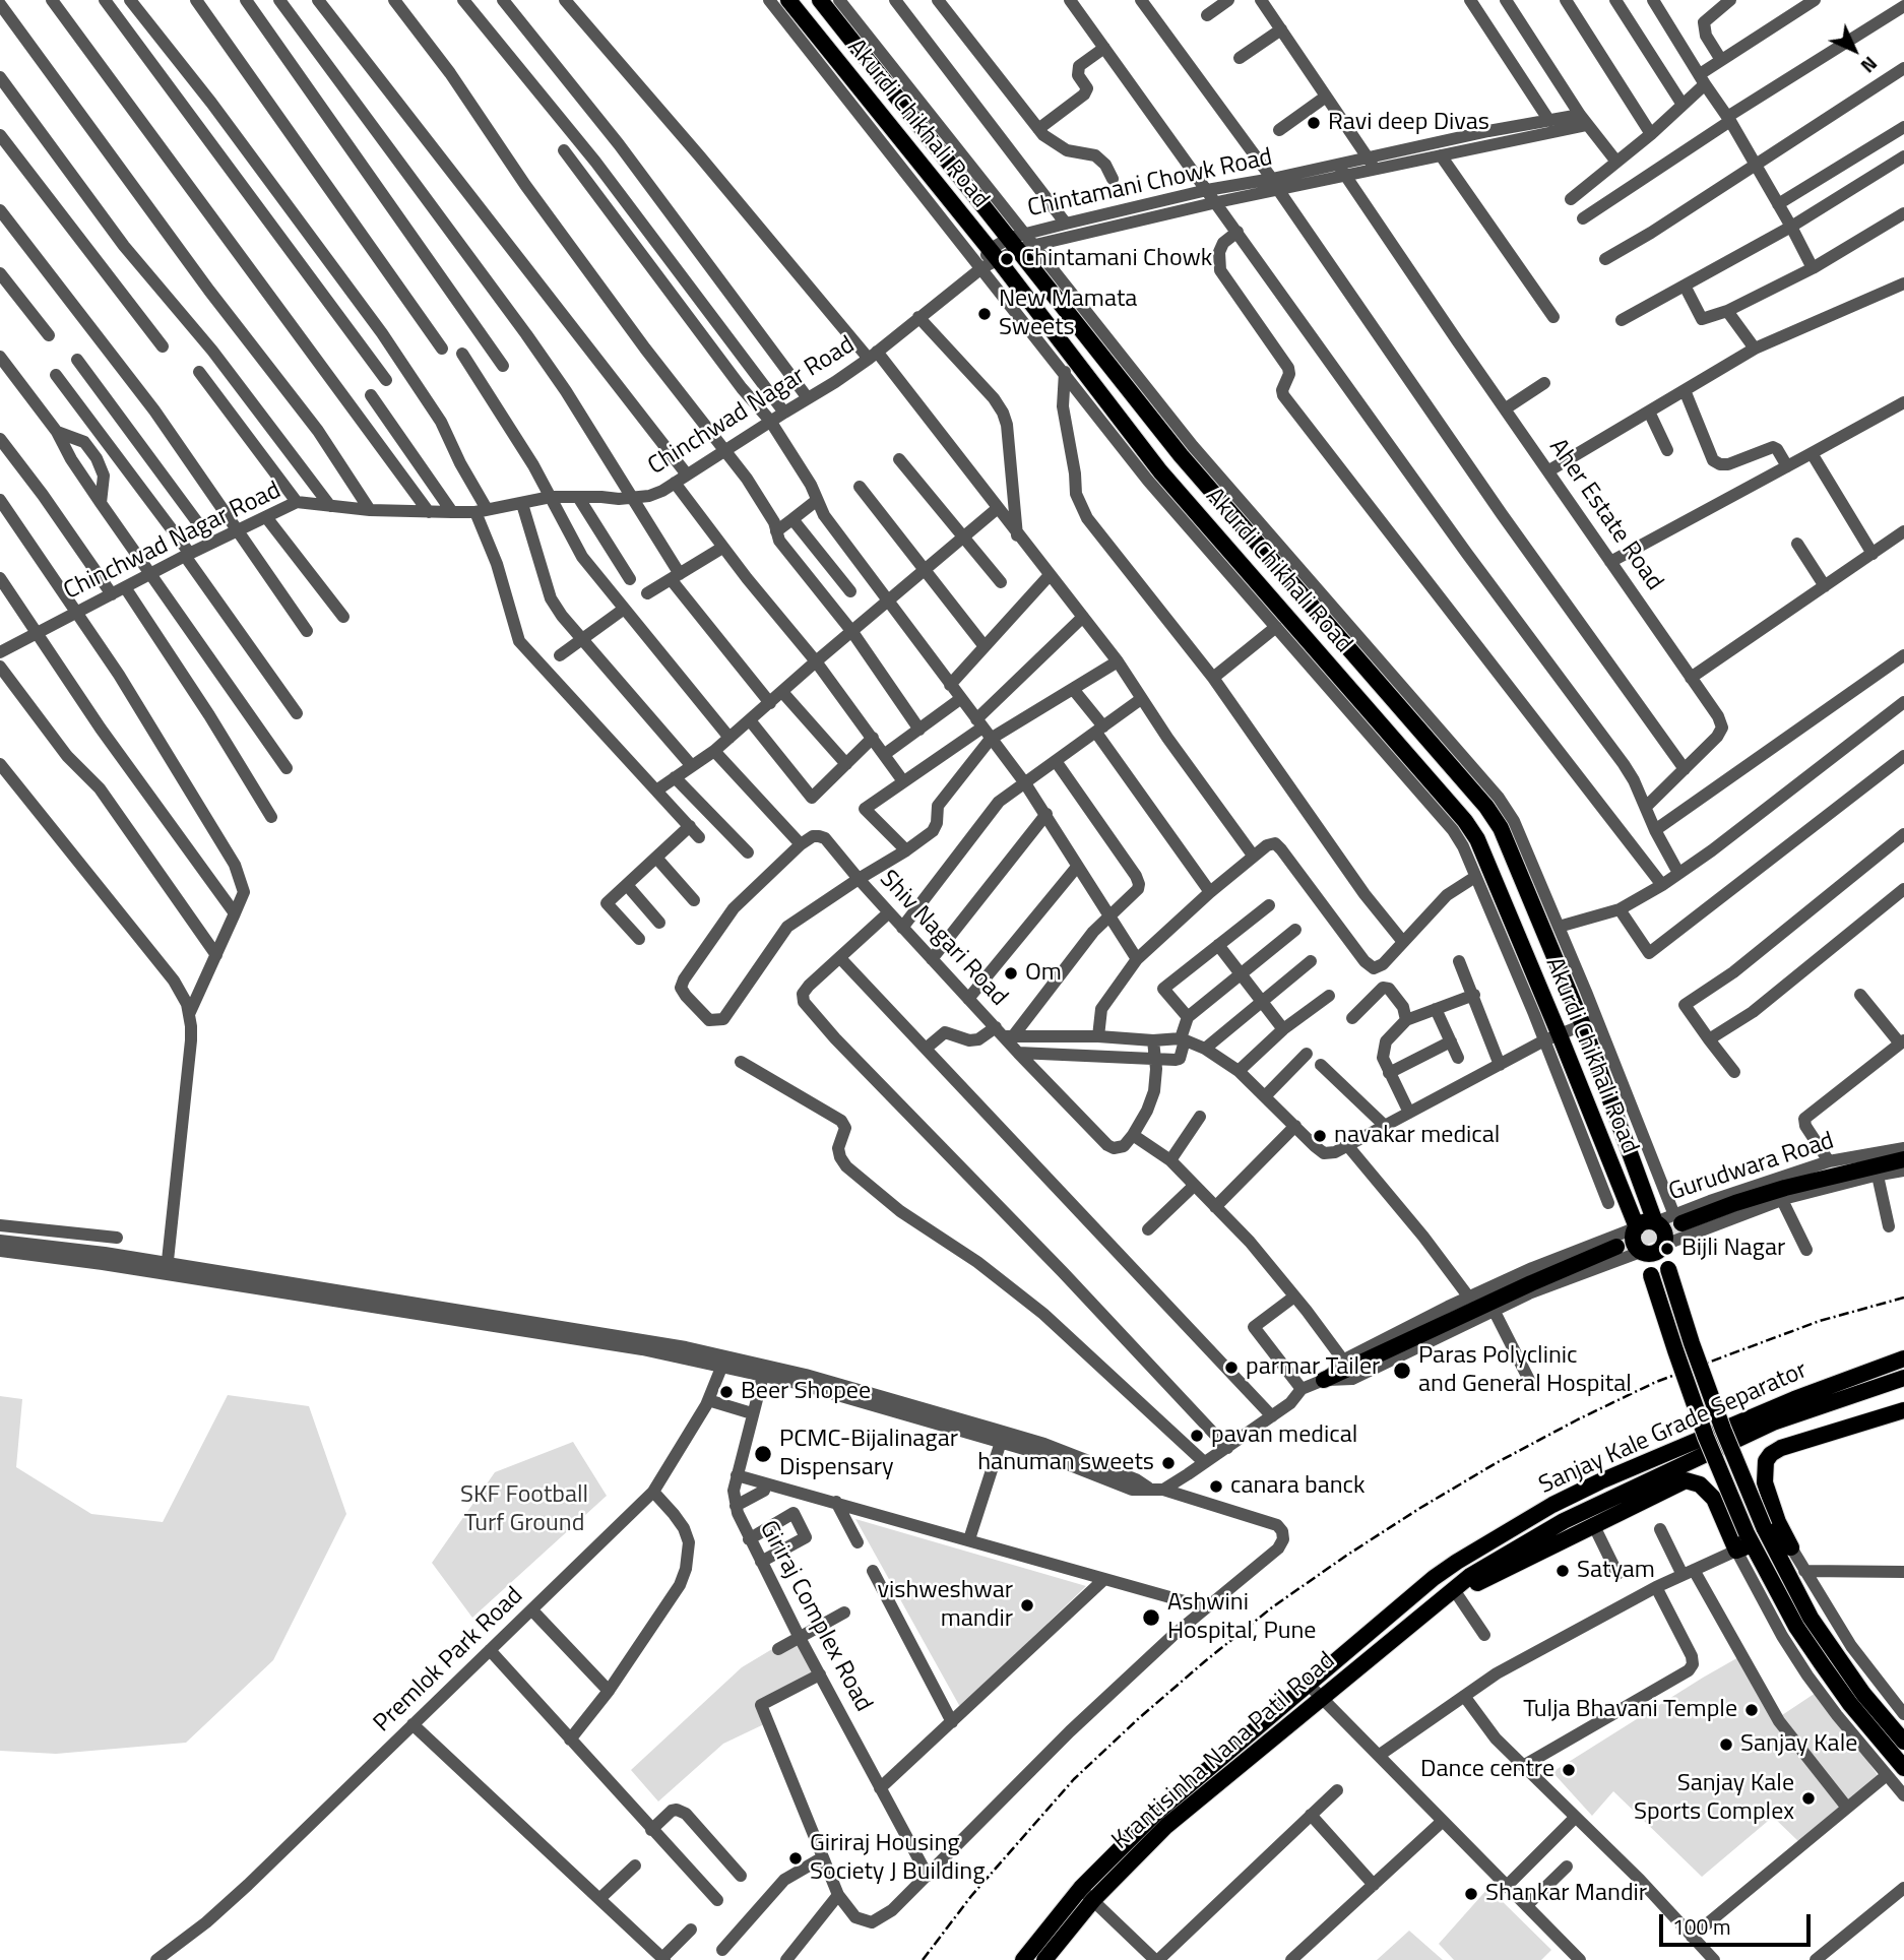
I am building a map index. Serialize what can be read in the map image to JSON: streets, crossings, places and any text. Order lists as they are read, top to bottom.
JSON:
{
  "streets": {
    "main road": ["Akurdi Chikhali Road", "Sanjay Kale Grade Separator", "Krantisinha Nana Patil Road"],
    "street": [
      "Chintamani Chowk Road",
      "Chinchwad Nagar Road",
      "Aher Estate Road",
      "Shiv Nagari Road",
      "Gurudwara Road",
      "Giriraj Complex Road",
      "Premlok Park Road"
    ]
  },
  "crossings": [
    ["Akurdi Chikhali Road", "Chintamani Chowk Road"],
    ["Akurdi Chikhali Road", "Gurudwara Road"],
    ["Chintamani Chowk Road", "Chinchwad Nagar Road"],
    ["Chintamani Chowk Road", "Aher Estate Road"],
    ["Sanjay Kale Grade Separator", "Krantisinha Nana Patil Road"]
  ],
  "parks": ["SKF Football Turf Ground"],
  "places": [
    "Ravi deep Divas",
    "Chintamani Chowk",
    "New Mamata Sweets",
    "Om",
    "navakar medical",
    "Bijli Nagar",
    "parmar Tailer",
    "Paras Polyclinic and General Hospital",
    "Beer Shopee",
    "pavan medical",
    "PCMC-Bijalinagar Dispensary",
    "hanuman sweets",
    "canara banck",
    "Satyam",
    "vishweshwar mandir",
    "Ashwini Hospital, Pune",
    "Tulja Bhavani Temple",
    "Sanjay Kale",
    "Dance centre",
    "Sanjay Kale Sports Complex",
    "Giriraj Housing Society J Building",
    "Shankar Mandir"
  ],
  "scale_bar": "100 m",
  "north": "bottom right"
}
